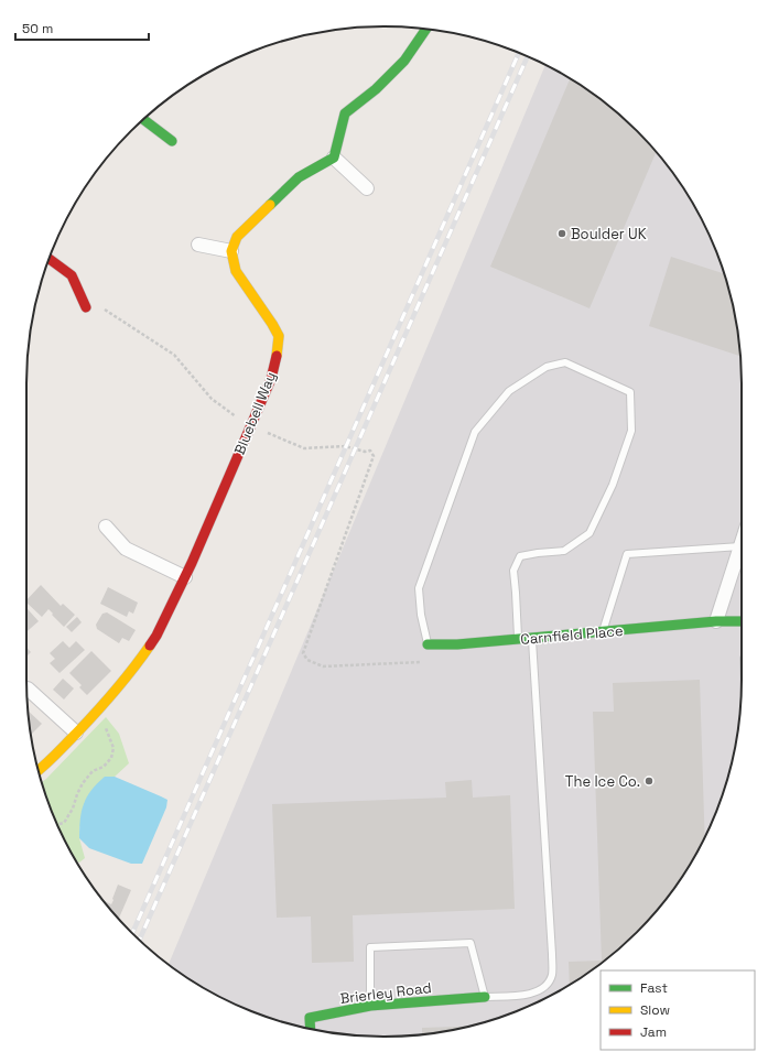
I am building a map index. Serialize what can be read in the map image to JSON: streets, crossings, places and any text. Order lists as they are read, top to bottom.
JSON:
{
  "streets": {
    "street": ["Bluebell Way", "Carnfield Place", "Brierley Road"]
  },
  "places": ["Boulder UK", "The Ice Co."],
  "legend": ["Fast", "Slow", "Jam"],
  "scale_bar": "50 m"
}
